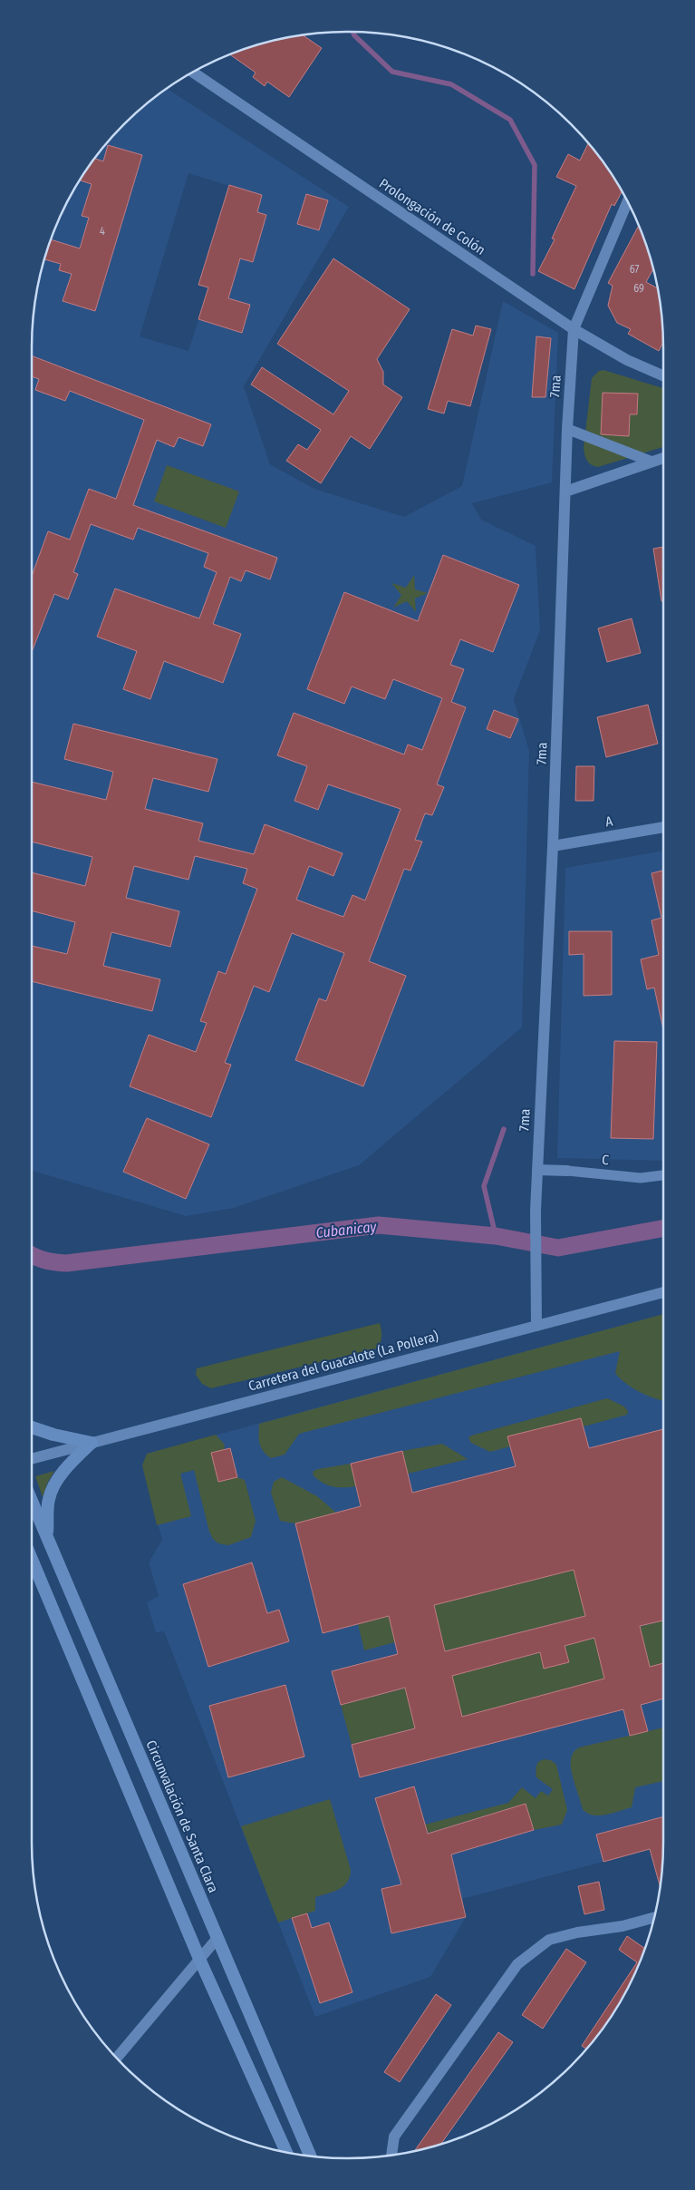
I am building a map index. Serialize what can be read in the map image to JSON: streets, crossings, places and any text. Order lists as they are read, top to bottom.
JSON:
{
  "streets": {
    "highway": ["Circunvalación de Santa Clara"],
    "street": [
      "Prolongación de Colón",
      "7ma",
      "A",
      "C",
      "Carretera del Guacalote (La Pollera)"
    ]
  },
  "crossings": [
    ["Prolongación de Colón", "7ma"],
    ["7ma", "A"],
    ["7ma", "C"],
    ["7ma", "Carretera del Guacalote (La Pollera)"]
  ],
  "water": ["Cubanicay"],
  "house_numbers": ["4", "67", "69"]
}
